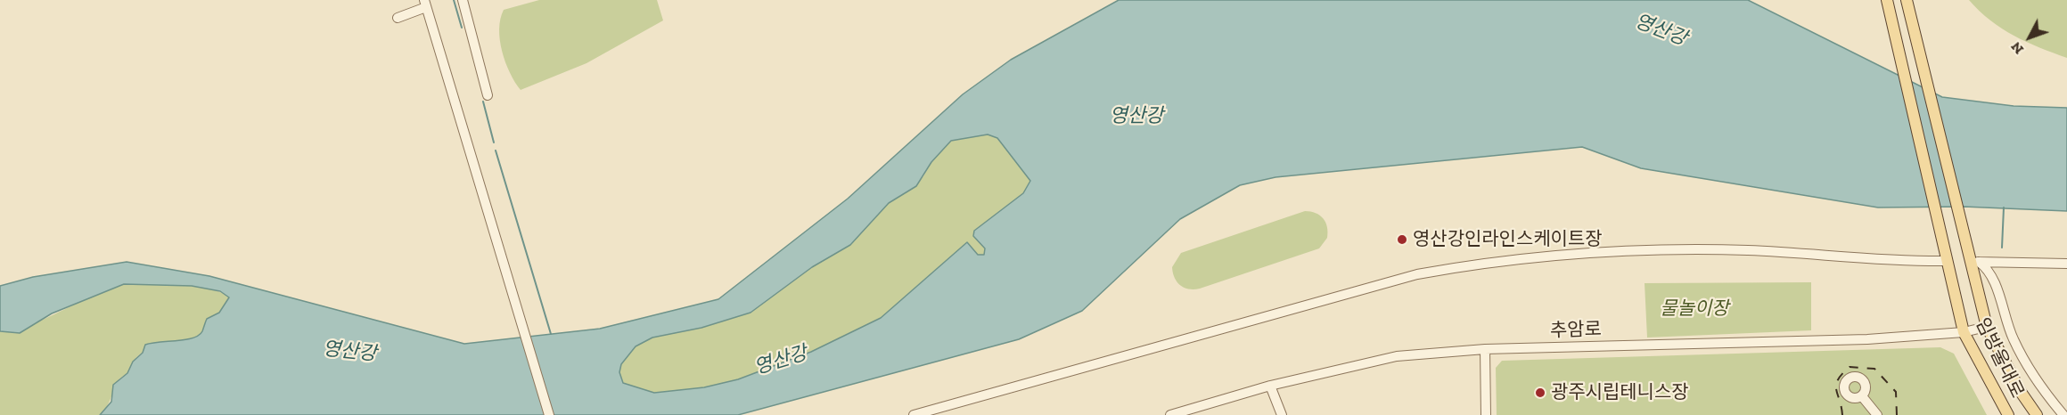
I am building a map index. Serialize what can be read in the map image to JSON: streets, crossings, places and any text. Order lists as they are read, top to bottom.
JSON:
{
  "streets": {
    "main road": ["임방울대로"],
    "street": ["추암로"]
  },
  "crossings": [
    ["추암로", "임방울대로"]
  ],
  "water": ["영산강"],
  "parks": ["물놀이장"],
  "places": ["영산강인라인스케이트장", "광주시립테니스장"],
  "north": "bottom left"
}
